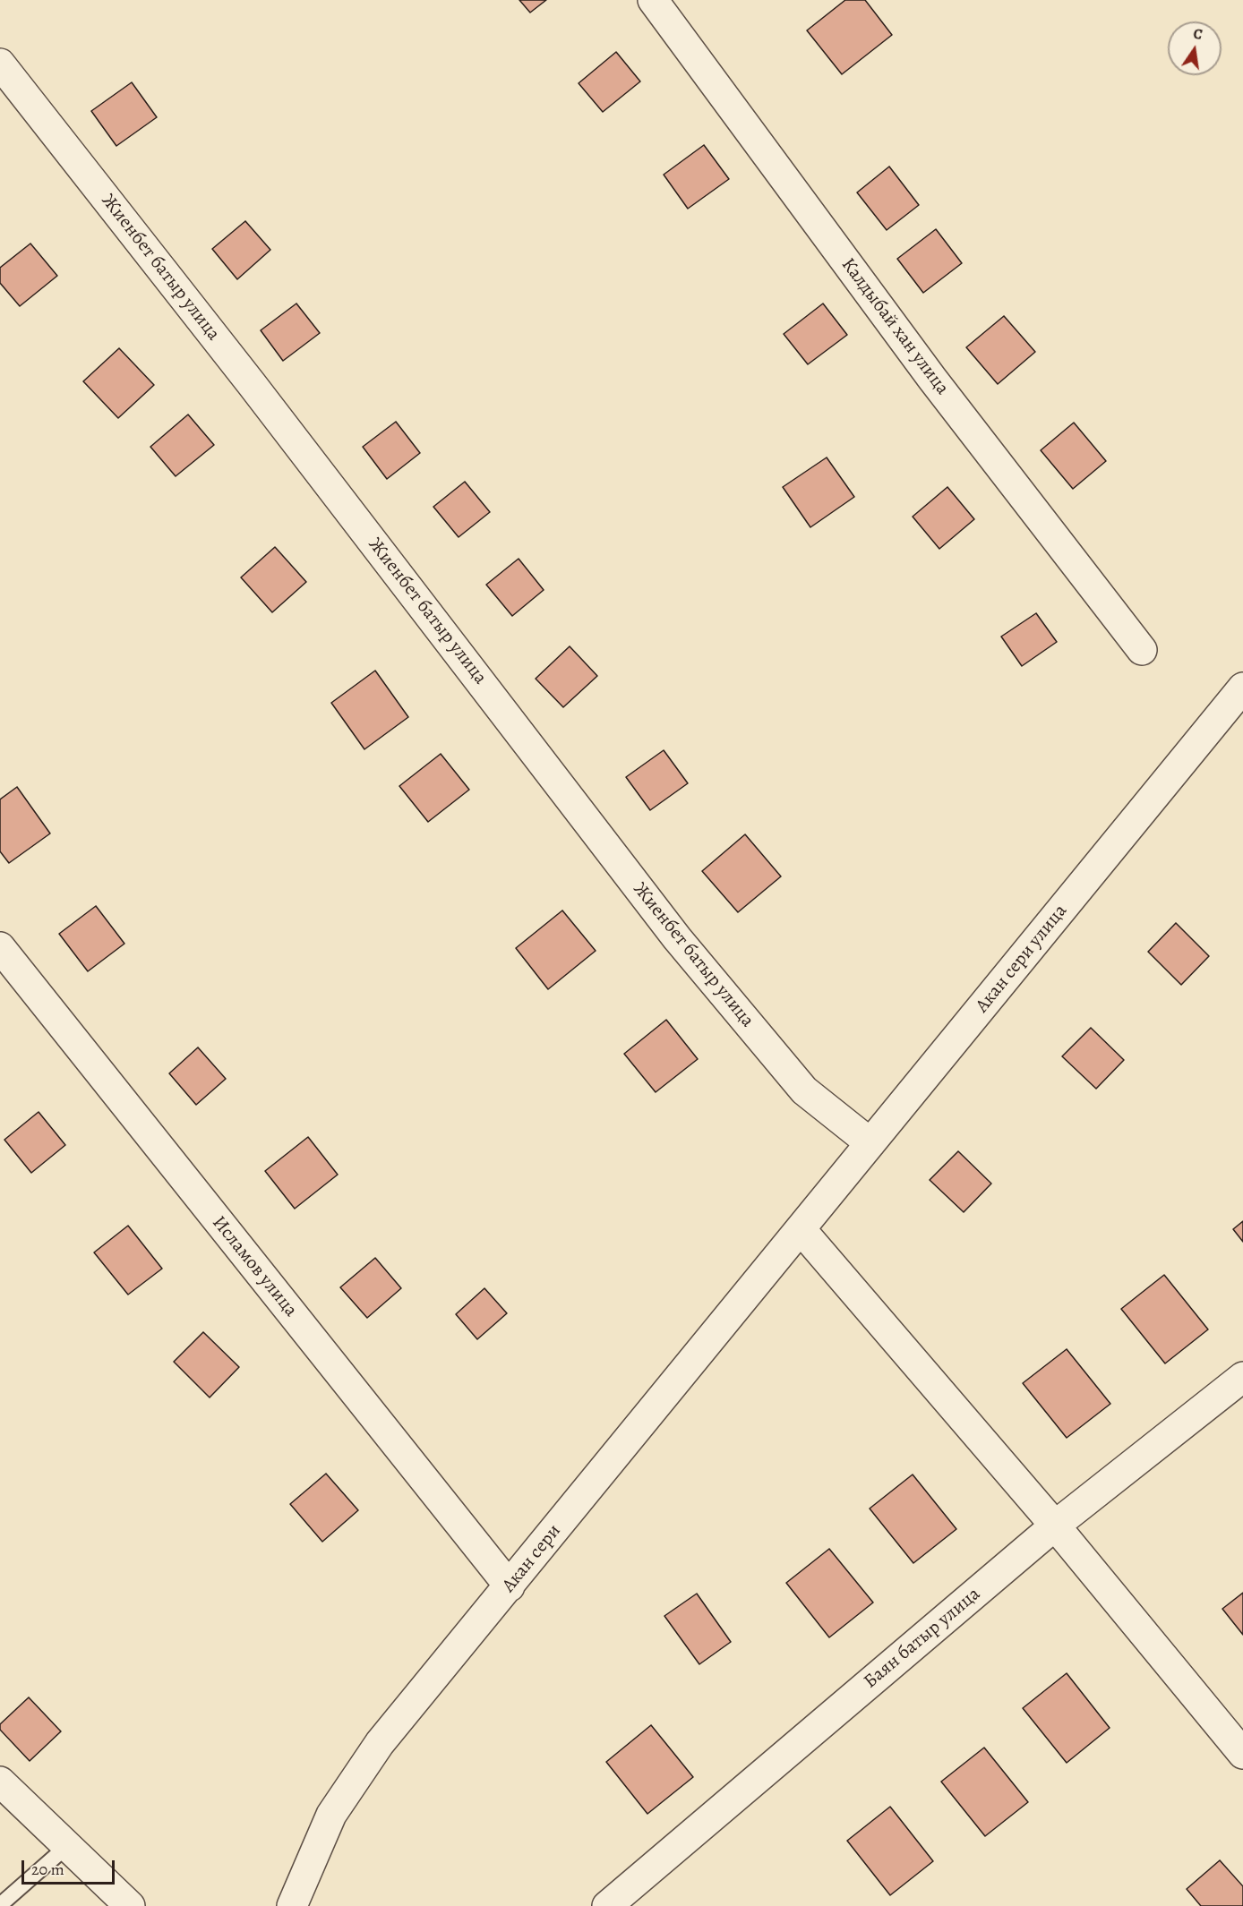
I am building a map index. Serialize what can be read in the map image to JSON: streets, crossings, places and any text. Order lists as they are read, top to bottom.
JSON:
{
  "streets": {
    "street": [
      "Жиенбет батыр улица",
      "Калдыбай хан улица",
      "Акан сери улица",
      "Исламов улица",
      "Акан сери",
      "Баян батыр улица"
    ]
  },
  "crossings": [
    ["Жиенбет батыр улица", "Акан сери улица"],
    ["Акан сери улица", "Акан сери"],
    ["Исламов улица", "Акан сери"]
  ],
  "scale_bar": "20 m",
  "north": "top"
}
